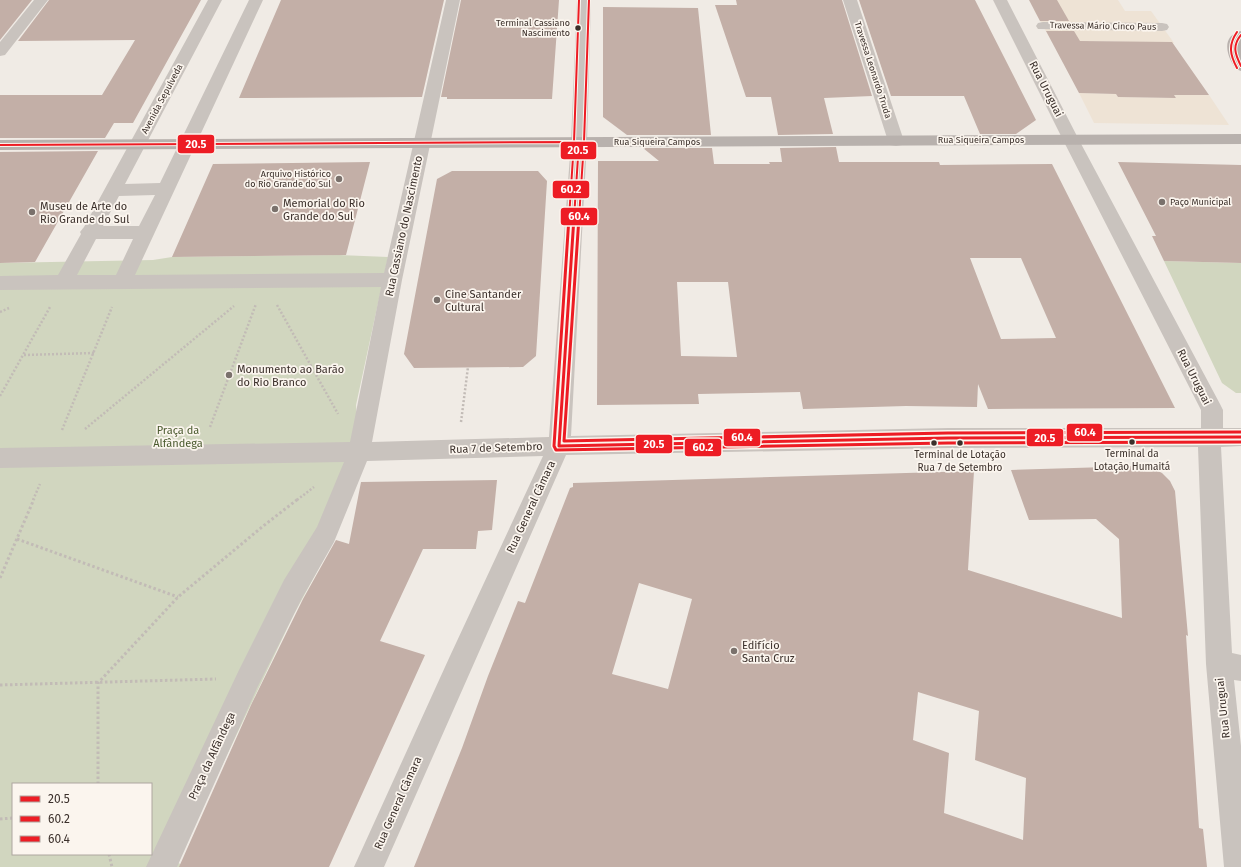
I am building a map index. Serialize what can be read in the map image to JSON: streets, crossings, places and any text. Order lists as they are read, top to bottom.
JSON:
{
  "streets": {
    "main road": ["Rua Siqueira Campos"],
    "street": [
      "Travessa Mário Cinco Paus",
      "Travessa Leonardo Truda",
      "Rua Uruguai",
      "Avenida Sepulveda",
      "Rua Cassiano do Nascimento",
      "Rua 7 de Setembro",
      "Rua General Câmara",
      "Praça da Alfândega"
    ]
  },
  "crossings": [
    ["Travessa Leonardo Truda", "Rua Siqueira Campos"],
    ["Rua Uruguai", "Rua Siqueira Campos"],
    ["Rua Uruguai", "Rua 7 de Setembro"],
    ["Avenida Sepulveda", "Rua Siqueira Campos"],
    ["Rua Siqueira Campos", "Rua Cassiano do Nascimento"],
    ["Rua Siqueira Campos", "Rua General Câmara"],
    ["Rua Cassiano do Nascimento", "Rua 7 de Setembro"],
    ["Rua Cassiano do Nascimento", "Praça da Alfândega"],
    ["Rua 7 de Setembro", "Rua General Câmara"],
    ["Rua 7 de Setembro", "Praça da Alfândega"]
  ],
  "parks": ["Praça da Alfândega"],
  "places": [
    "Terminal Cassiano Nascimento",
    "Arquivo Histórico do Rio Grande do Sul",
    "Paço Municipal",
    "Memorial do Rio Grande do Sul",
    "Museu de Arte do Rio Grande do Sul",
    "Cine Santander Cultural",
    "Monumento ao Barão do Rio Branco",
    "Terminal da Lotação Humaitá",
    "Terminal de Lotação Rua 7 de Setembro",
    "Edifício Santa Cruz"
  ],
  "lines": ["transit line 60.2", "transit line 60.4", "transit line 20.5"],
  "legend": ["20.5", "60.2", "60.4"]
}
